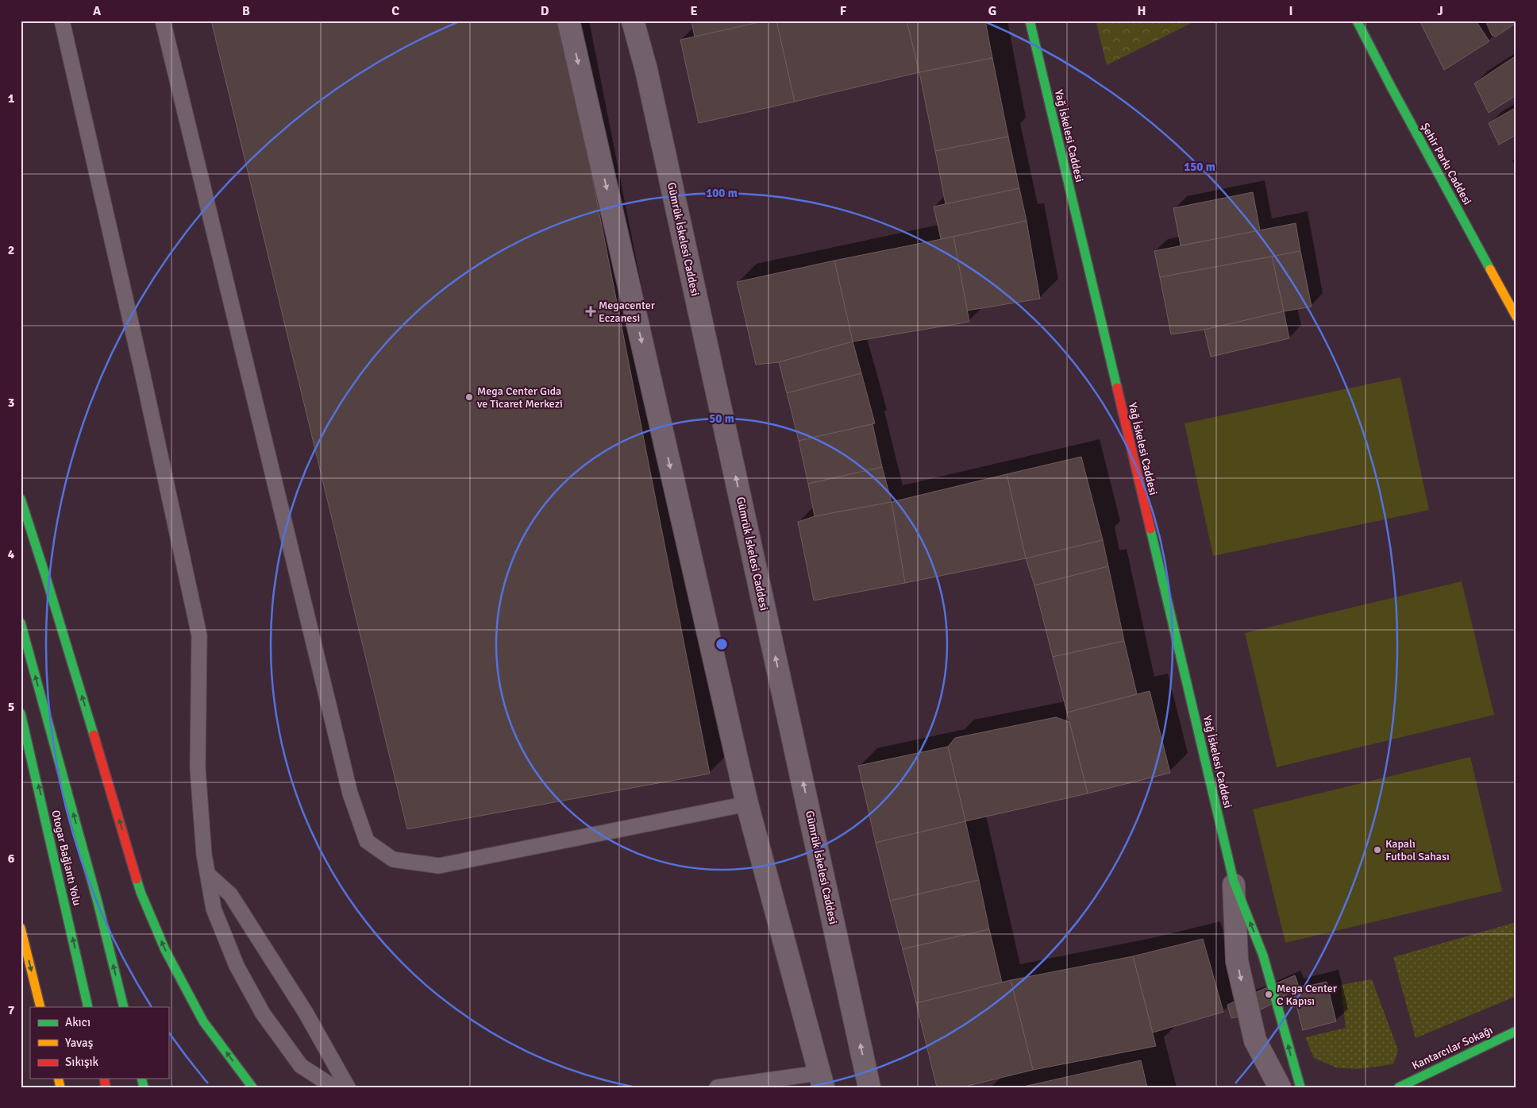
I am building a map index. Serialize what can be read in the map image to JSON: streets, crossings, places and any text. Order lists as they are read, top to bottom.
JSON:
{
  "streets": {
    "main road": [
      "Yağ İskelesi Caddesi",
      "Şehir Parkı Caddesi",
      "Otogar Bağlantı Yolu",
      "Kantarcılar Sokağı"
    ],
    "street": ["Gümrük İskelesi Caddesi"]
  },
  "places": {
    "health": ["Megacenter Eczanesi"],
    "other": ["Mega Center Gıda ve Ticaret Merkezi", "Kapalı Futbol Sahası", "Mega Center C Kapısı"]
  },
  "legend": ["Akıcı", "Yavaş", "Sıkışık"],
  "grid": {
    "columns": [
      "A",
      "B",
      "C",
      "D",
      "E",
      "F",
      "G",
      "H",
      "I",
      "J"
    ],
    "rows": [
      "1",
      "2",
      "3",
      "4",
      "5",
      "6",
      "7"
    ]
  },
  "rings": ["150 m", "100 m", "50 m"]
}
